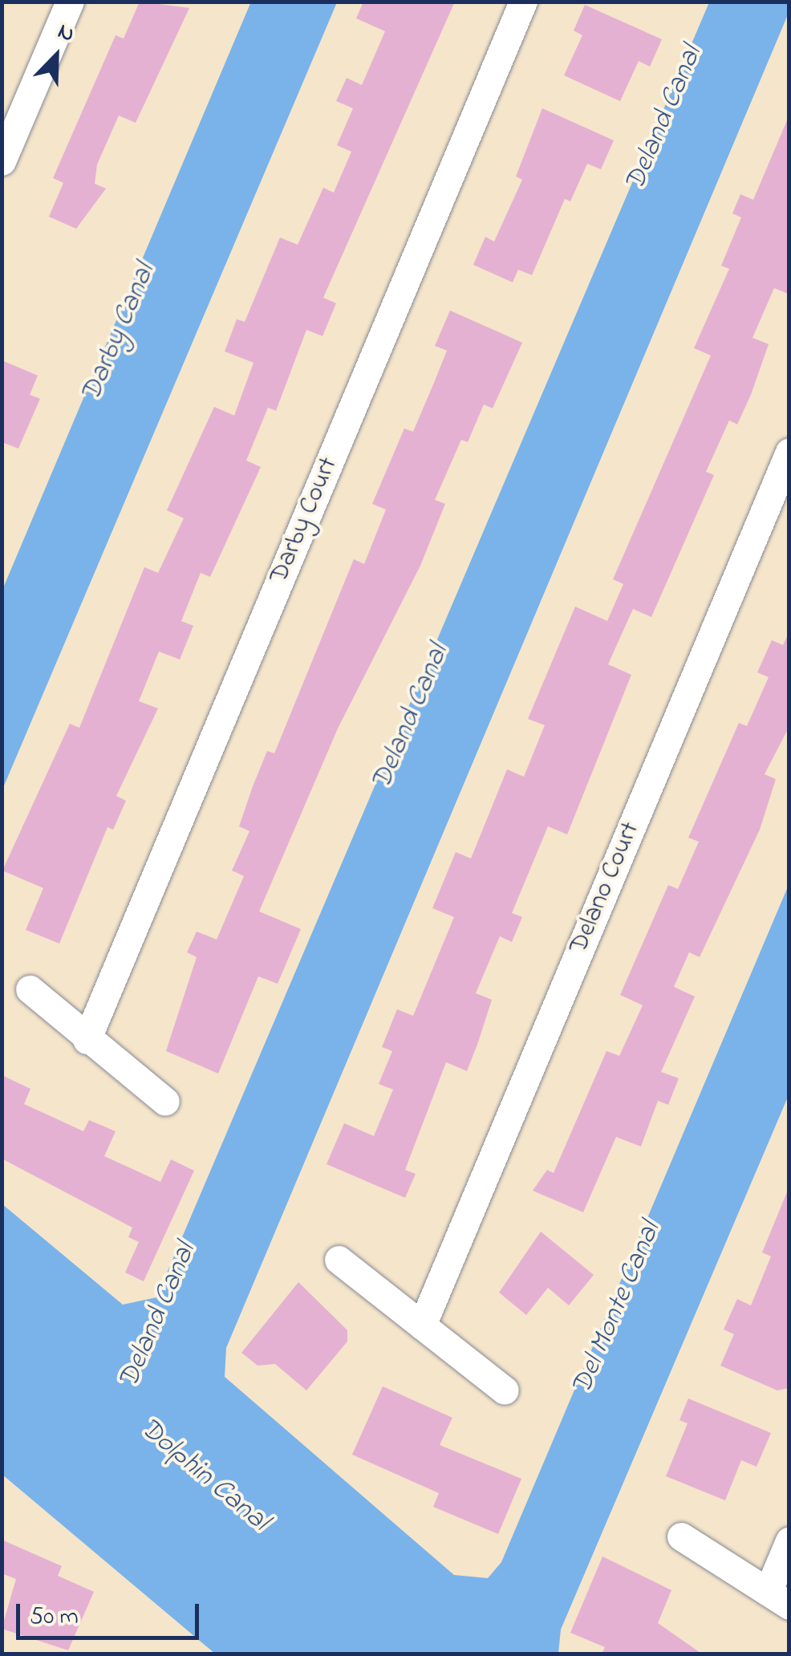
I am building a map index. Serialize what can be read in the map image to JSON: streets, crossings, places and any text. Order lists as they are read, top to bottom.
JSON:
{
  "streets": {
    "street": ["Darby Court", "Delano Court"]
  },
  "water": [
    "Deland Canal",
    "Darby Canal",
    "Del Monte Canal",
    "Dolphin Canal"
  ],
  "scale_bar": "50 m",
  "north": "top right"
}
